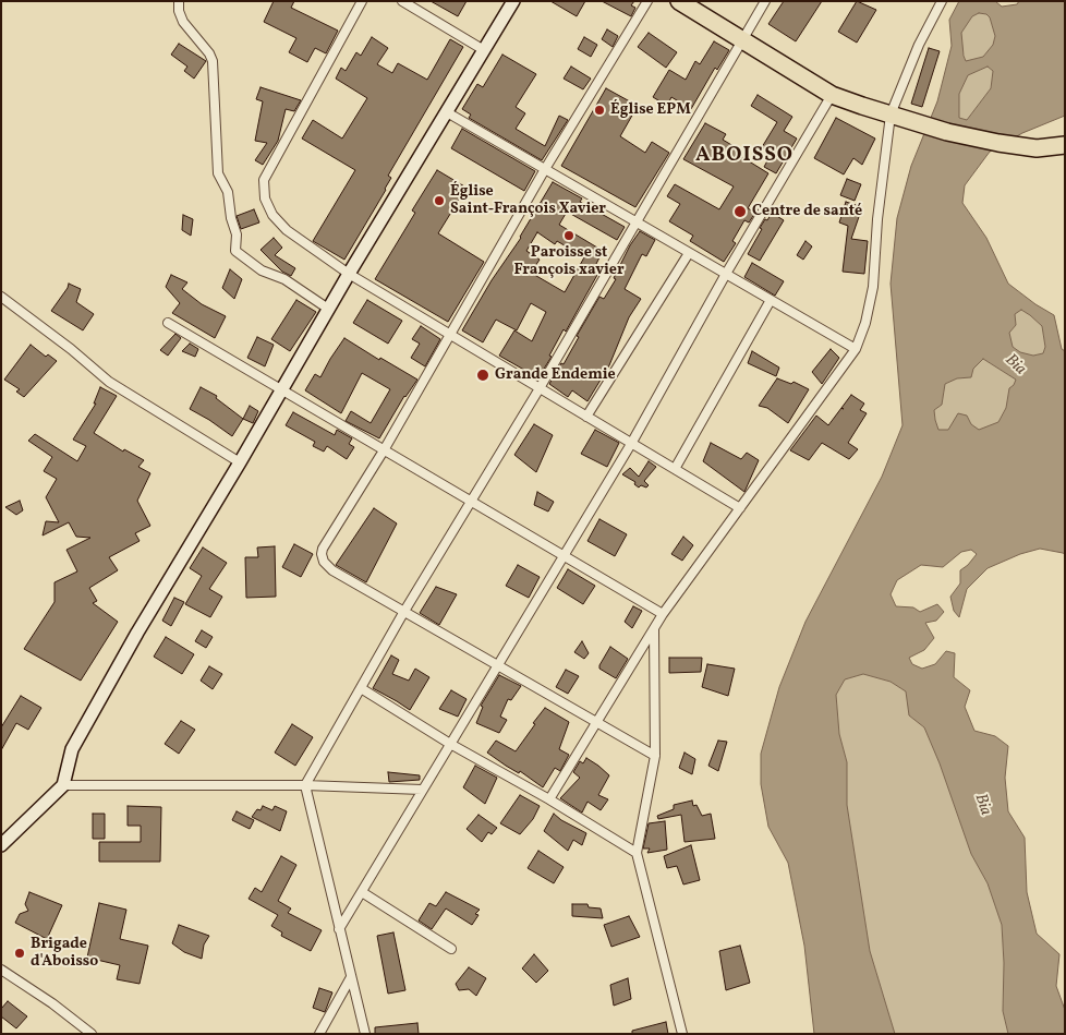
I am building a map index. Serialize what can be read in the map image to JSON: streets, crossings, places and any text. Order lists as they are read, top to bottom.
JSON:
{
  "districts": ["ABOISSO"],
  "water": ["Bia"],
  "places": [
    "Église EPM",
    "Église Saint-François Xavier",
    "Centre de santé",
    "Paroisse st François xavier",
    "Grande Endemie",
    "Brigade d'Aboisso"
  ]
}
